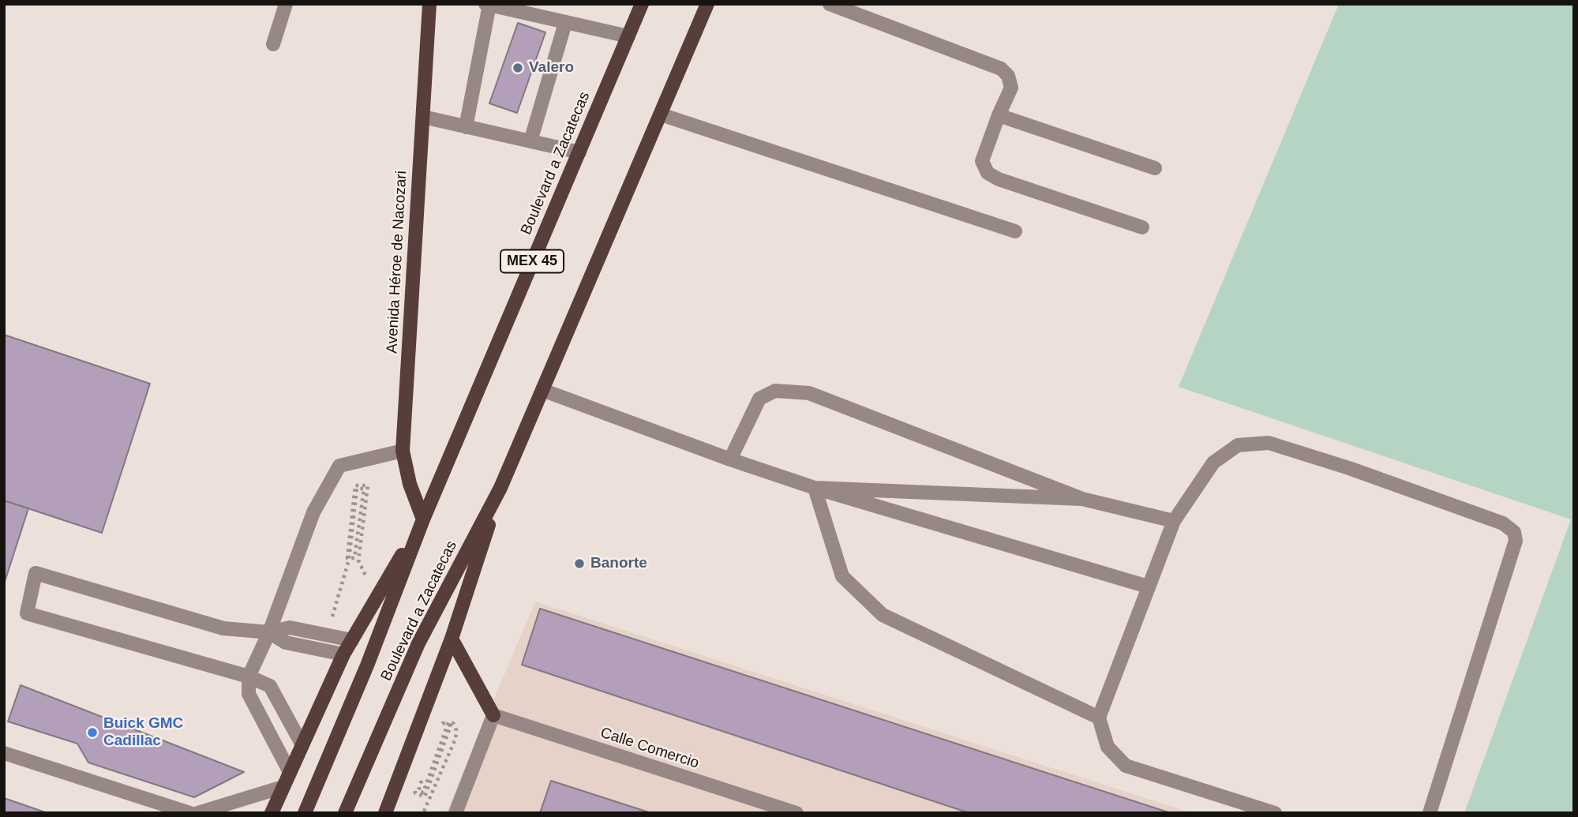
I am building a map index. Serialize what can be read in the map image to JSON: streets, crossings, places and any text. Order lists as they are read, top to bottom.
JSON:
{
  "streets": {
    "main road": ["Boulevard a Zacatecas", "MEX 45", "Avenida Héroe de Nacozari"],
    "street": ["Calle Comercio"]
  },
  "crossings": [
    ["Boulevard a Zacatecas", "Avenida Héroe de Nacozari"]
  ],
  "places": ["Valero", "Banorte", "Buick GMC Cadillac"]
}
